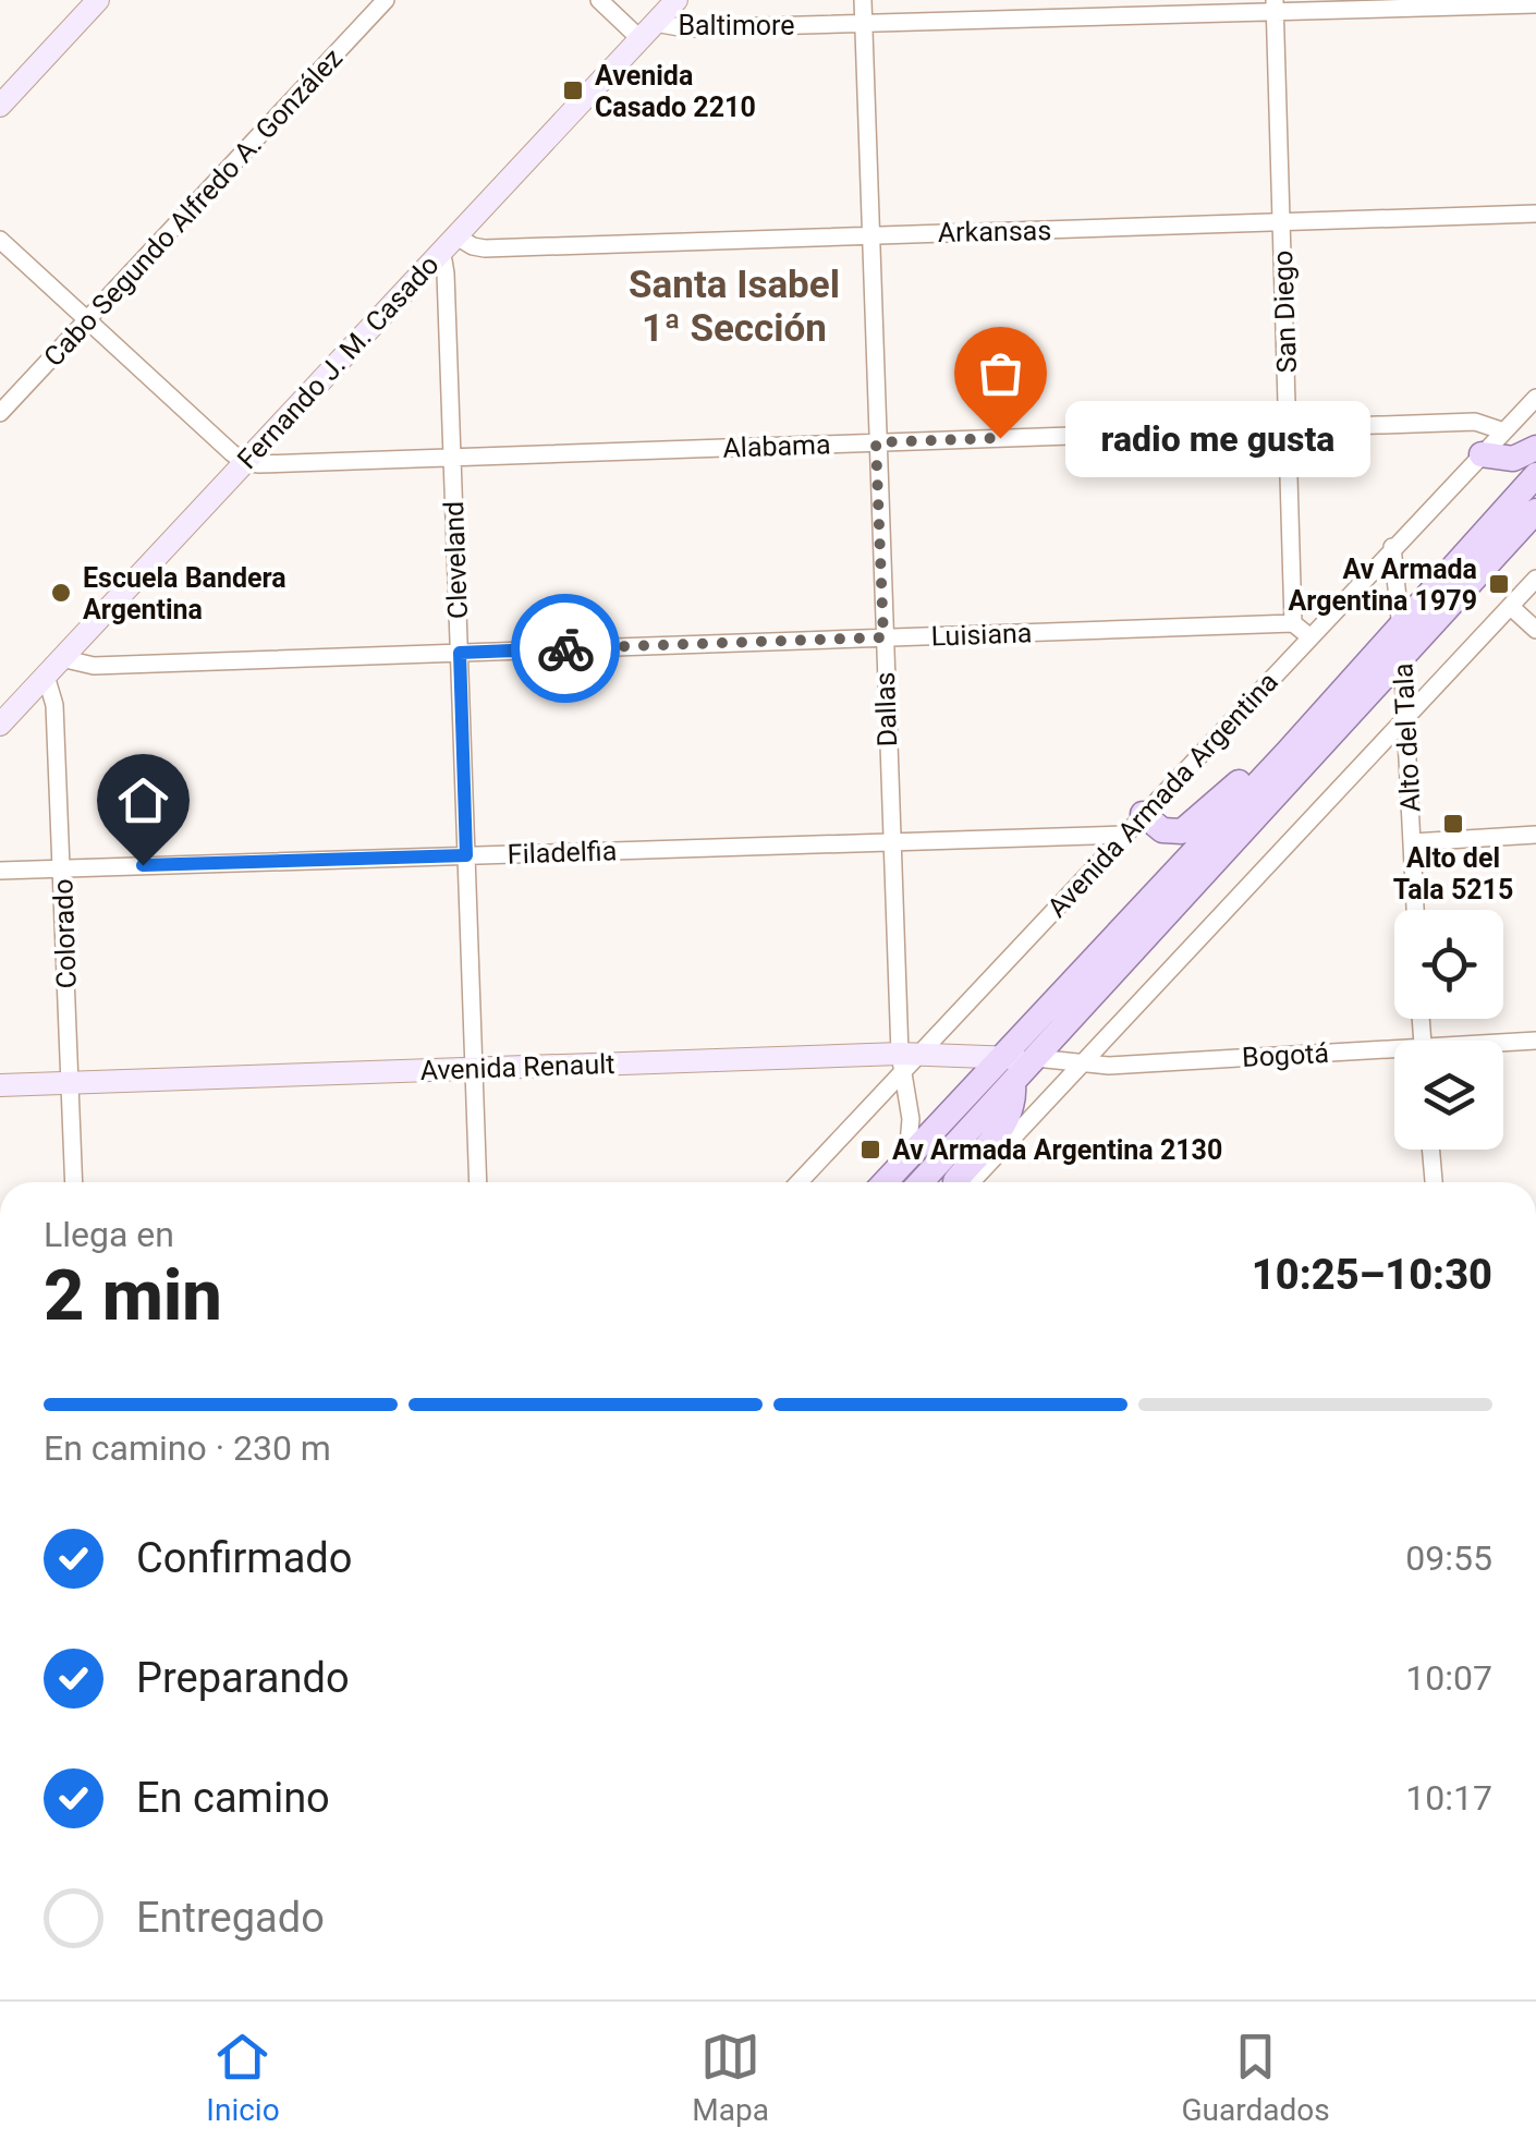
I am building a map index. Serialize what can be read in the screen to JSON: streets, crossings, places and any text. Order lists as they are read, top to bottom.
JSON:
{
  "streets": {
    "street": [
      "Baltimore",
      "Cabo Segundo Alfredo A. González",
      "Arkansas",
      "San Diego",
      "Fernando J. M. Casado",
      "Alabama",
      "Cleveland",
      "Luisiana",
      "Dallas",
      "Alto del Tala",
      "Avenida Armada Argentina",
      "Filadelfia",
      "Colorado",
      "Bogotá",
      "Avenida Renault"
    ]
  },
  "crossings": [
    ["Baltimore", "San Diego"],
    ["Baltimore", "Fernando J. M. Casado"],
    ["Baltimore", "Dallas"],
    ["Arkansas", "San Diego"],
    ["Arkansas", "Fernando J. M. Casado"],
    ["Arkansas", "Dallas"],
    ["San Diego", "Alabama"],
    ["San Diego", "Luisiana"],
    ["Fernando J. M. Casado", "Alabama"],
    ["Fernando J. M. Casado", "Cleveland"],
    ["Fernando J. M. Casado", "Luisiana"],
    ["Fernando J. M. Casado", "Colorado"],
    ["Alabama", "Cleveland"],
    ["Alabama", "Dallas"],
    ["Alabama", "Avenida Armada Argentina"],
    ["Cleveland", "Luisiana"],
    ["Cleveland", "Filadelfia"],
    ["Cleveland", "Avenida Renault"],
    ["Luisiana", "Dallas"],
    ["Luisiana", "Colorado"],
    ["Dallas", "Avenida Armada Argentina"],
    ["Dallas", "Filadelfia"],
    ["Dallas", "Avenida Renault"],
    ["Alto del Tala", "Avenida Armada Argentina"],
    ["Avenida Armada Argentina", "Filadelfia"],
    ["Avenida Armada Argentina", "Avenida Renault"],
    ["Filadelfia", "Colorado"],
    ["Colorado", "Avenida Renault"],
    ["Bogotá", "Avenida Renault"]
  ],
  "districts": ["Santa Isabel 1ª Sección"],
  "places": {
    "transit": [
      "Avenida Casado 2210",
      "Av Armada Argentina 1979",
      "Alto del Tala 5215",
      "Av Armada Argentina 2130"
    ],
    "other": ["radio me gusta", "Escuela Bandera Argentina"]
  },
  "page": {
    "bubble": "radio me gusta",
    "heading": ["2 min", "Llega en", "10:25–10:30"],
    "bar": "En camino · 230 m",
    "list": [
      ["Confirmado", "09:55"],
      ["Preparando", "10:07"],
      ["En camino", "10:17"],
      "Entregado"
    ],
    "tabs": ["Inicio", "Mapa", "Guardados"]
  }
}
